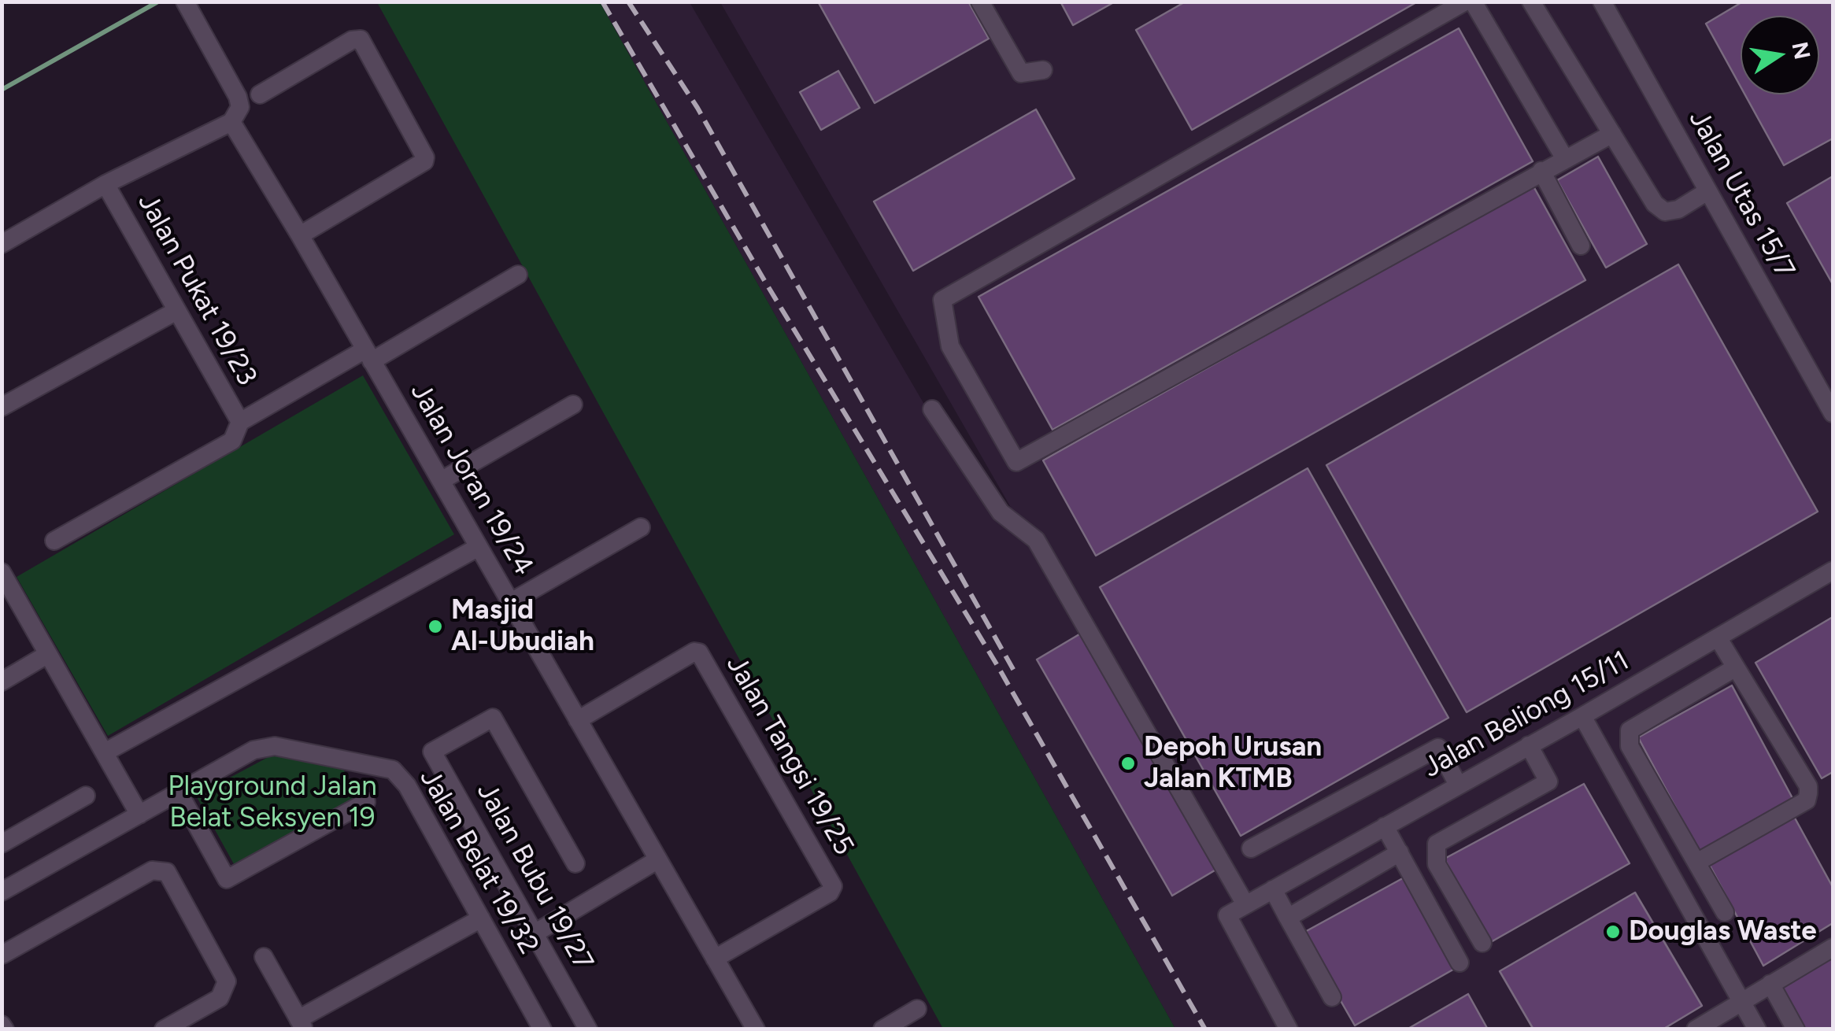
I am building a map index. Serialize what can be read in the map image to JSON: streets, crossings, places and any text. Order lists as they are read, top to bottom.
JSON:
{
  "streets": {
    "street": [
      "Jalan Utas 15/7",
      "Jalan Pukat 19/23",
      "Jalan Joran 19/24",
      "Jalan Beliong 15/11",
      "Jalan Tangsi 19/25",
      "Jalan Belat 19/32",
      "Jalan Bubu 19/27"
    ]
  },
  "crossings": [
    ["Jalan Joran 19/24", "Jalan Tangsi 19/25"]
  ],
  "parks": ["Playground Jalan Belat Seksyen 19"],
  "places": ["Masjid Al-Ubudiah", "Depoh Urusan Jalan KTMB", "Douglas Waste"],
  "north": "right"
}
